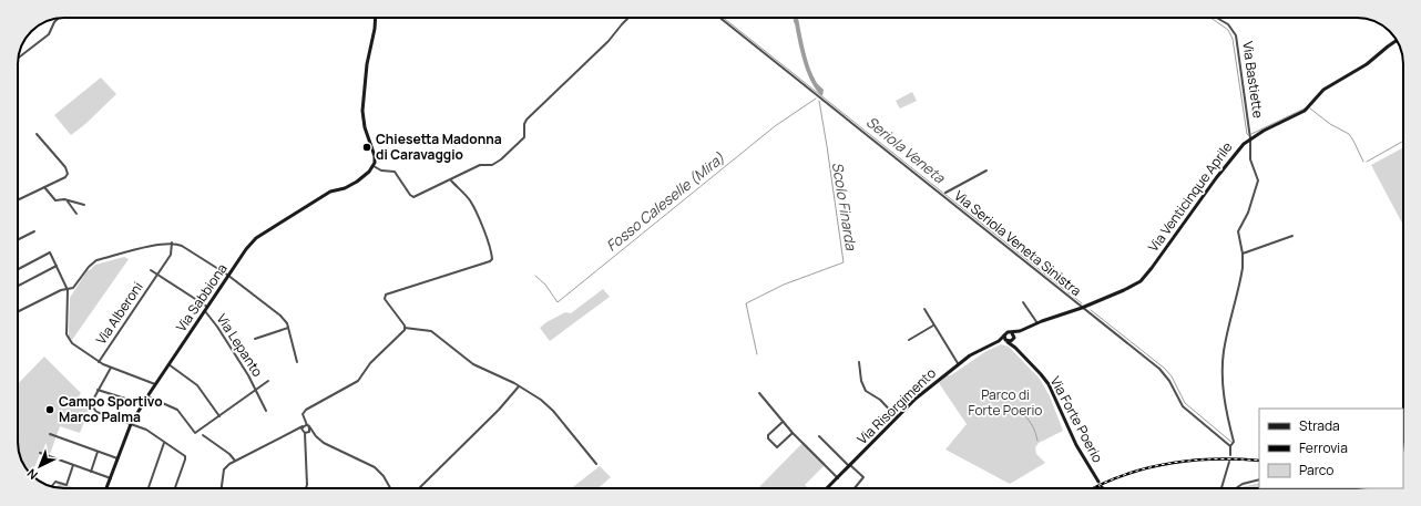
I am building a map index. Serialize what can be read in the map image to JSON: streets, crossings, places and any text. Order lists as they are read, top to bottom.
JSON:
{
  "streets": {
    "street": [
      "Via Bastiette",
      "Via Venticinque Aprile",
      "Via Seriola Veneta Sinistra",
      "Via Sabbiona",
      "Via Alberoni",
      "Via Lepanto",
      "Via Risorgimento",
      "Via Forte Poerio"
    ]
  },
  "crossings": [
    ["Via Bastiette", "Via Venticinque Aprile"],
    ["Via Bastiette", "Via Seriola Veneta Sinistra"],
    ["Via Venticinque Aprile", "Via Seriola Veneta Sinistra"],
    ["Via Venticinque Aprile", "Via Risorgimento"],
    ["Via Seriola Veneta Sinistra", "Via Risorgimento"],
    ["Via Sabbiona", "Via Alberoni"],
    ["Via Sabbiona", "Via Lepanto"]
  ],
  "water": ["Seriola Veneta", "Fosso Caleselle (Mira)", "Scolo Finarda"],
  "parks": ["Parco di Forte Poerio"],
  "places": ["Chiesetta Madonna di Caravaggio", "Campo Sportivo Marco Palma"],
  "legend": ["Strada", "Ferrovia", "Parco"],
  "north": "bottom left"
}
